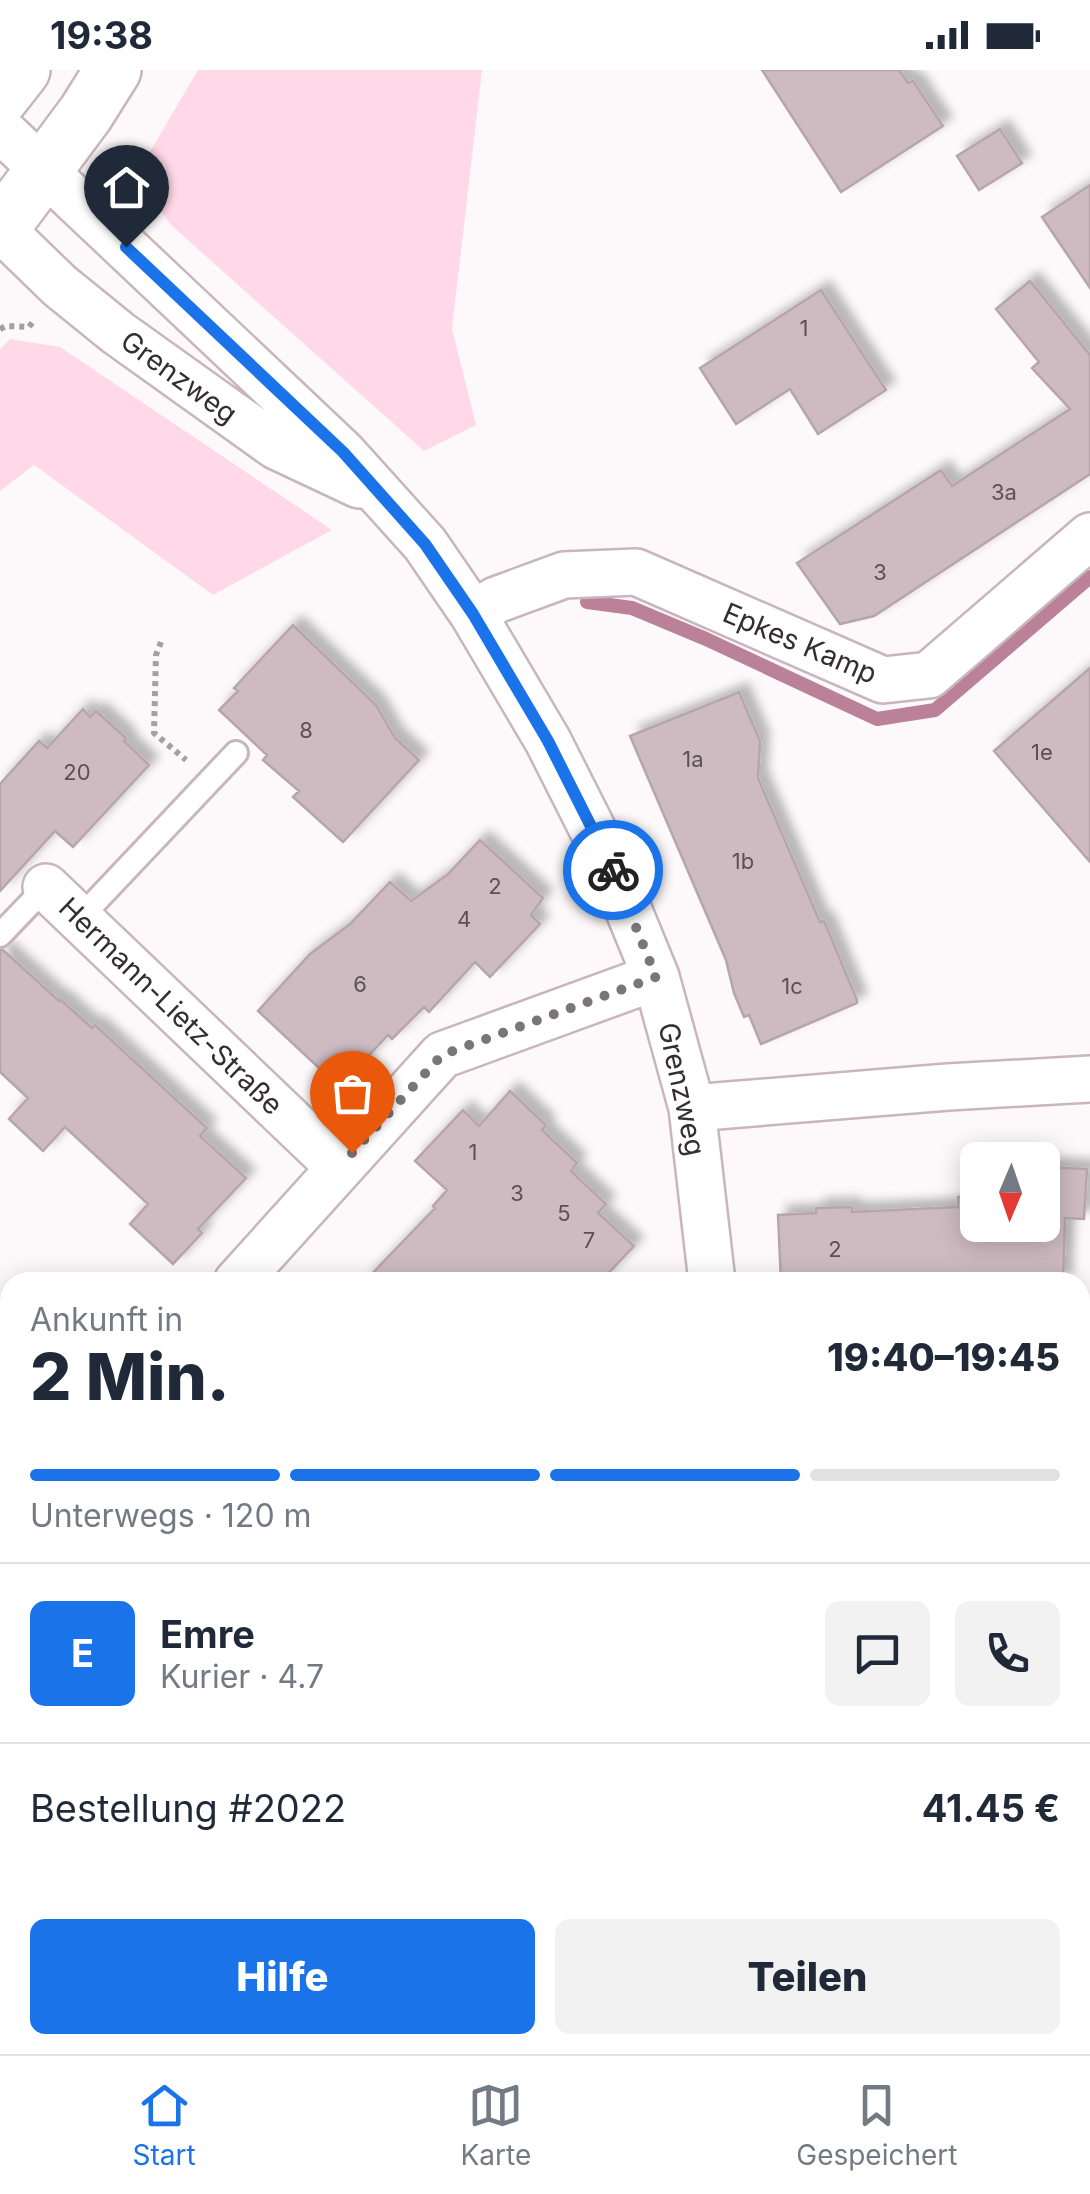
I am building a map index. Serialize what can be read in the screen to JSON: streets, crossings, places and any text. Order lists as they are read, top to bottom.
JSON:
{
  "streets": {
    "street": ["Grenzweg", "Epkes Kamp", "Hermann-Lietz-Straße"]
  },
  "crossings": [
    ["Grenzweg", "Epkes Kamp"]
  ],
  "house_numbers": [
    "1",
    "3a",
    "3",
    "8",
    "1e",
    "1a",
    "20",
    "1b",
    "2",
    "4",
    "6",
    "1c",
    "1",
    "3",
    "5",
    "7",
    "2"
  ],
  "north": "bottom",
  "page": {
    "status": "19:38",
    "heading": ["2 Min.", "Ankunft in", "19:40–19:45"],
    "panel": [
      "Emre",
      "Kurier · 4.7",
      "Bestellung #2022",
      "41.45 €"
    ],
    "bar": "Unterwegs · 120 m",
    "round": "E",
    "buttons": ["Hilfe", "Teilen"],
    "tabs": ["Start", "Karte", "Gespeichert"]
  }
}
